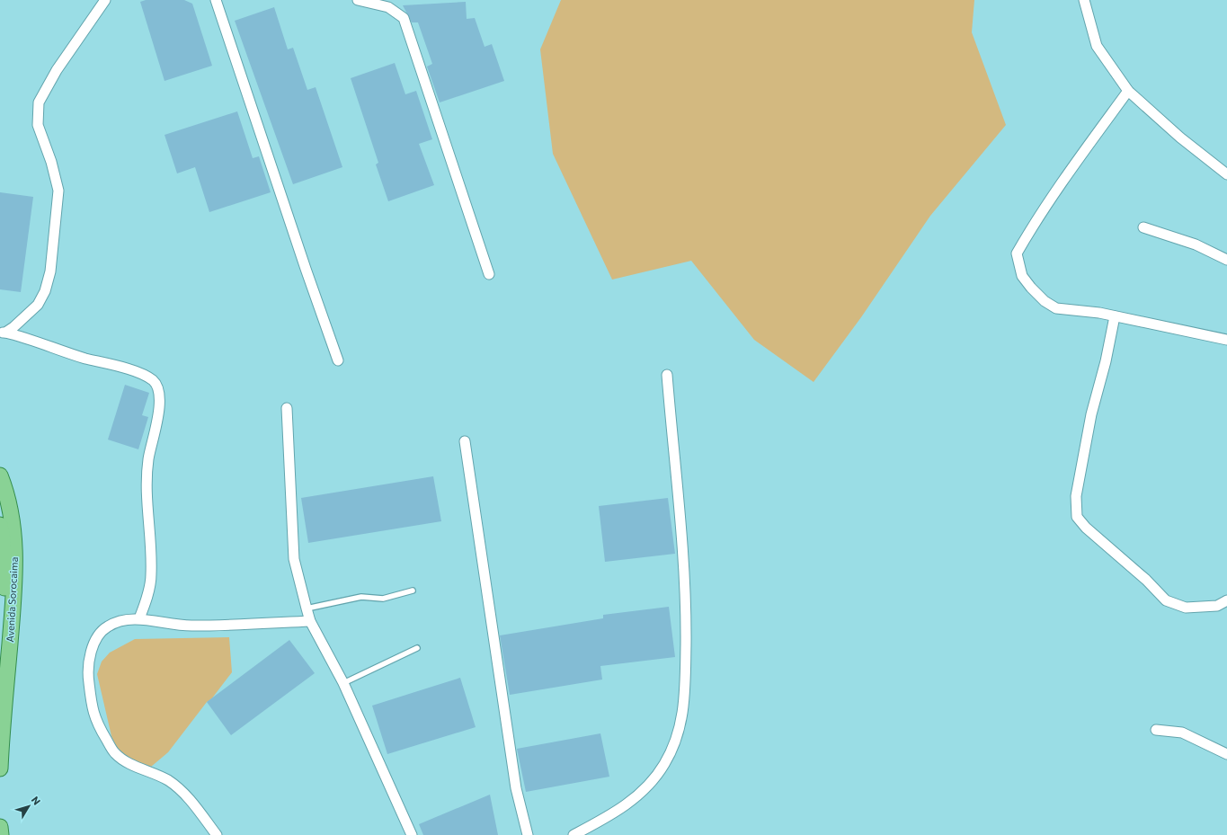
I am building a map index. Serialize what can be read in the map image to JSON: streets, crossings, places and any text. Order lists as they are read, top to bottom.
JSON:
{
  "streets": {
    "main road": ["Avenida Sorocaima"]
  },
  "north": "top right"
}
